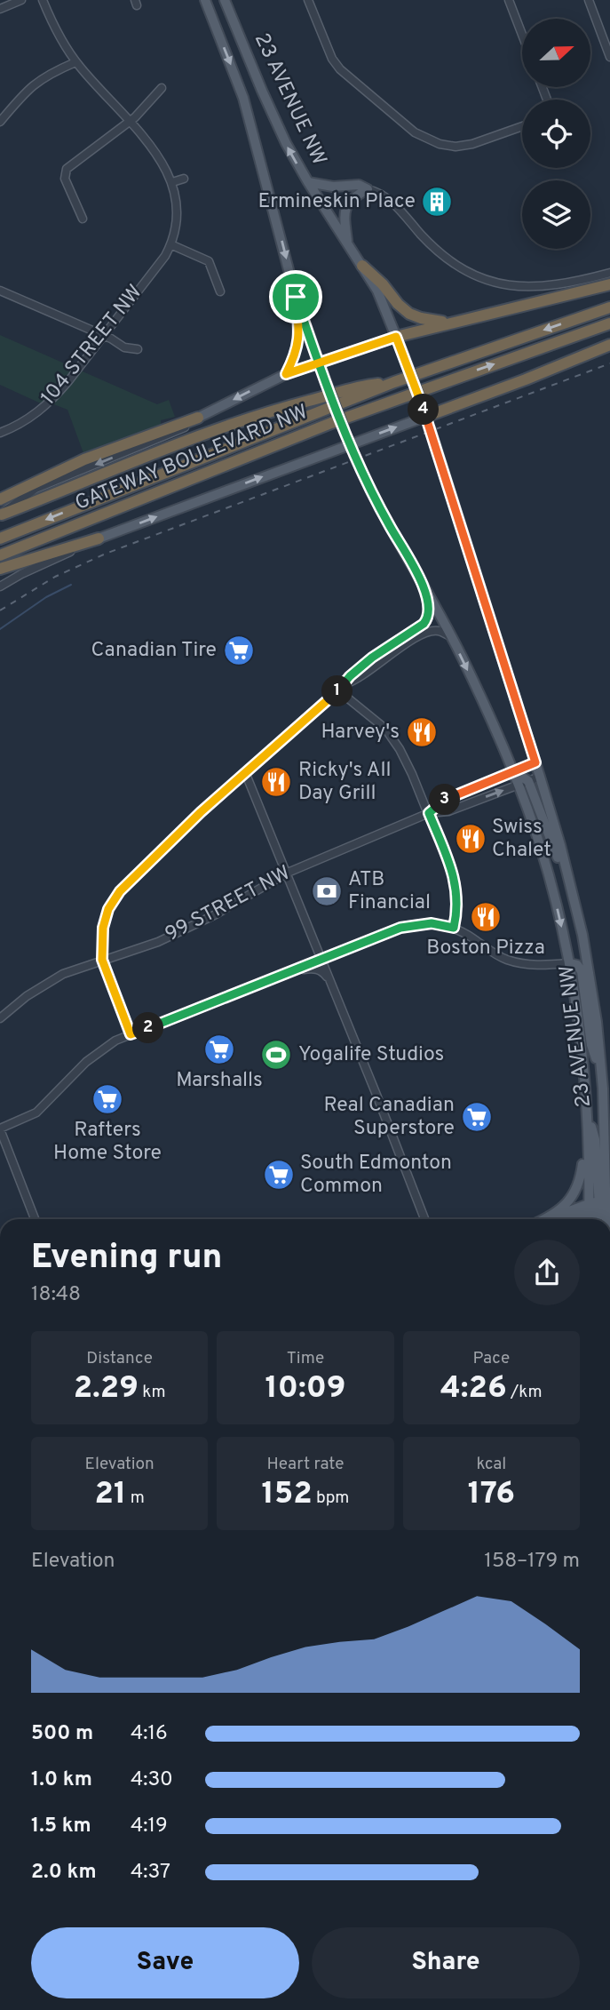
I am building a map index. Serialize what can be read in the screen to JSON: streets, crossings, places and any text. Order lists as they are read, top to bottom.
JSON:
{
  "streets": {
    "highway": ["GATEWAY BOULEVARD NW"],
    "main road": ["23 AVENUE NW"],
    "street": ["104 STREET NW", "99 STREET NW"]
  },
  "crossings": [
    ["23 AVENUE NW", "99 STREET NW"]
  ],
  "places": {
    "building": ["Ermineskin Place"],
    "supermarket": [
      "Canadian Tire",
      "Marshalls",
      "Rafters Home Store",
      "Real Canadian Superstore",
      "South Edmonton Common"
    ],
    "restaurant": [
      "Harvey's",
      "Ricky's All Day Grill",
      "Swiss Chalet",
      "Boston Pizza"
    ],
    "bank": ["ATB Financial"],
    "sports": ["Yogalife Studios"]
  },
  "north": "right",
  "page": {
    "pins": [
      "4",
      "1",
      "3",
      "2"
    ],
    "heading": ["Evening run", "18:48"],
    "stats": [
      ["Distance", "2.29 km"],
      ["Time", "10:09"],
      ["Pace", "4:26 /km"],
      ["Elevation", "21 m"],
      ["Heart rate", "152 bpm"],
      ["kcal", "176"]
    ],
    "chart": ["Elevation", "158–179 m"],
    "list": [
      {
        "name": "500 m",
        "note": "4:16"
      },
      {
        "name": "1.0 km",
        "note": "4:30"
      },
      {
        "name": "1.5 km",
        "note": "4:19"
      },
      {
        "name": "2.0 km",
        "note": "4:37"
      }
    ],
    "buttons": ["Save", "Share"]
  }
}
